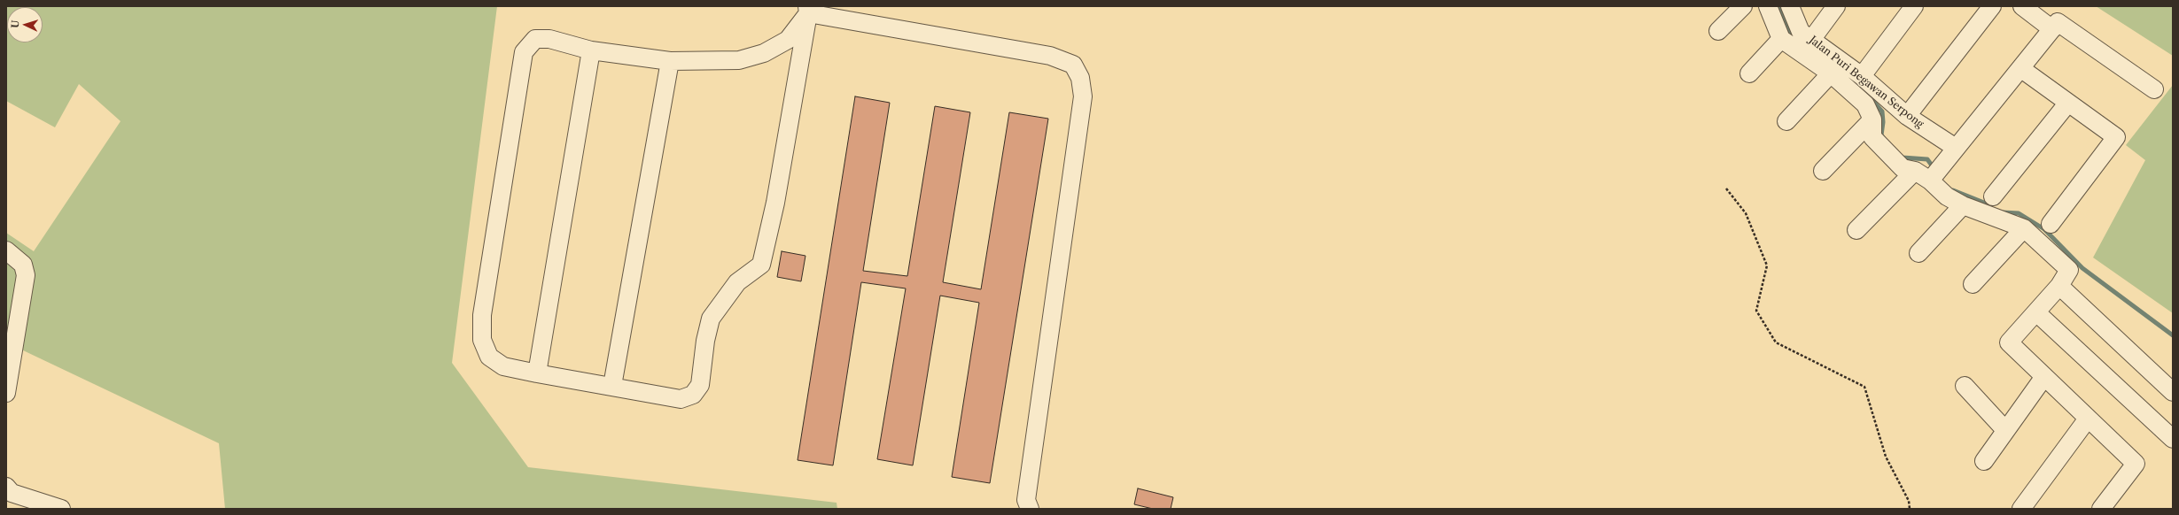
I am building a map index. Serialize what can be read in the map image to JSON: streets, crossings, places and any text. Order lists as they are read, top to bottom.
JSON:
{
  "streets": {
    "street": ["Jalan Puri Begawan Serpong"]
  },
  "north": "left"
}
